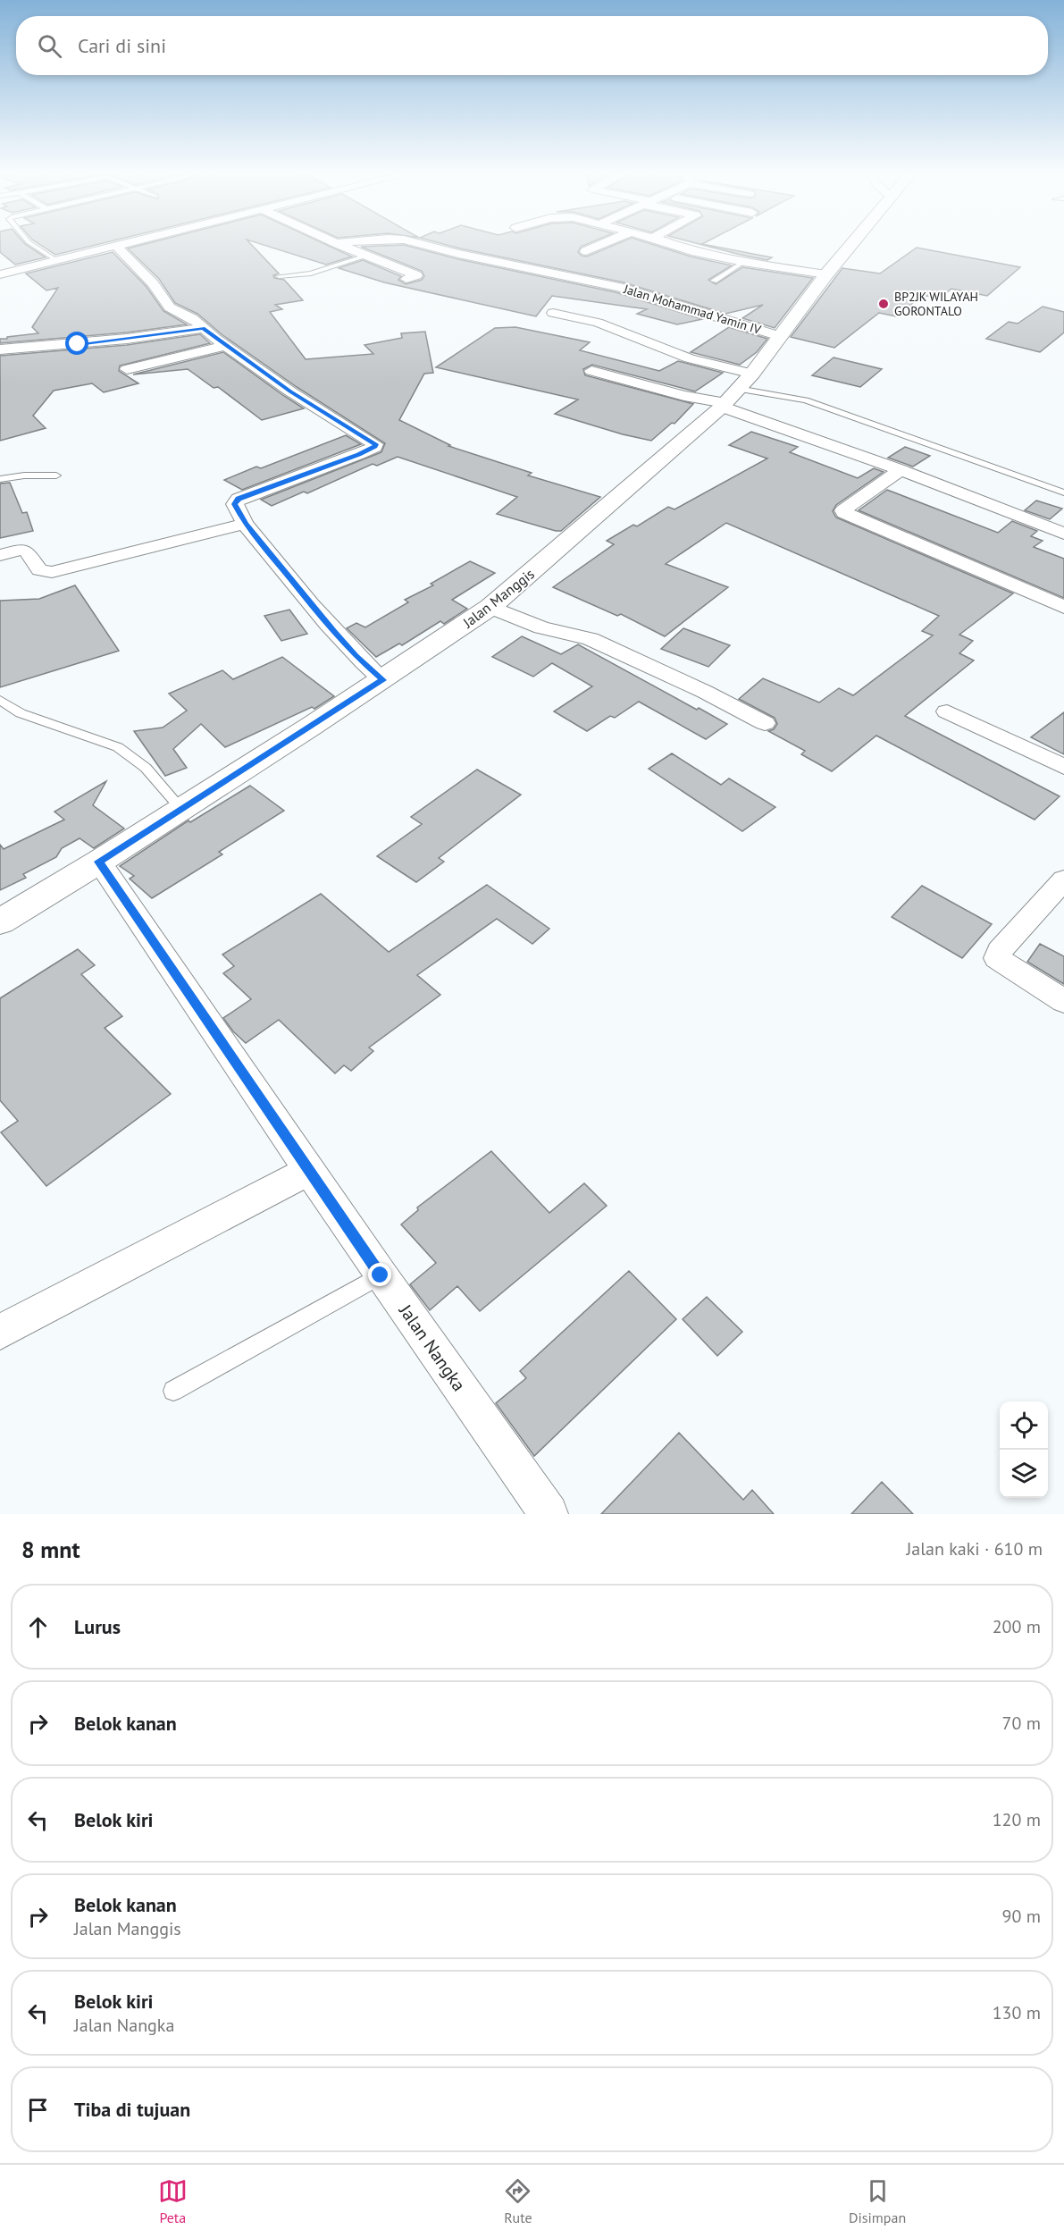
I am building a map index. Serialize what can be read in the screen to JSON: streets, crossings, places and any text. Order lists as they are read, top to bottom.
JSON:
{
  "streets": {
    "street": ["Jalan Mohammad Yamin IV", "Jalan Manggis", "Jalan Nangka"]
  },
  "crossings": [
    ["Jalan Mohammad Yamin IV", "Jalan Manggis"],
    ["Jalan Manggis", "Jalan Nangka"]
  ],
  "places": ["BP2JK WILAYAH GORONTALO"],
  "page": {
    "search": "Cari di sini",
    "heading": ["8 mnt", "Jalan kaki · 610 m"],
    "list": [
      ["Lurus", "200 m"],
      ["Belok kanan", "70 m"],
      ["Belok kiri", "120 m"],
      ["Belok kanan", "Jalan Manggis", "90 m"],
      ["Belok kiri", "Jalan Nangka", "130 m"],
      "Tiba di tujuan"
    ],
    "nav": ["Peta", "Rute", "Disimpan"]
  }
}
